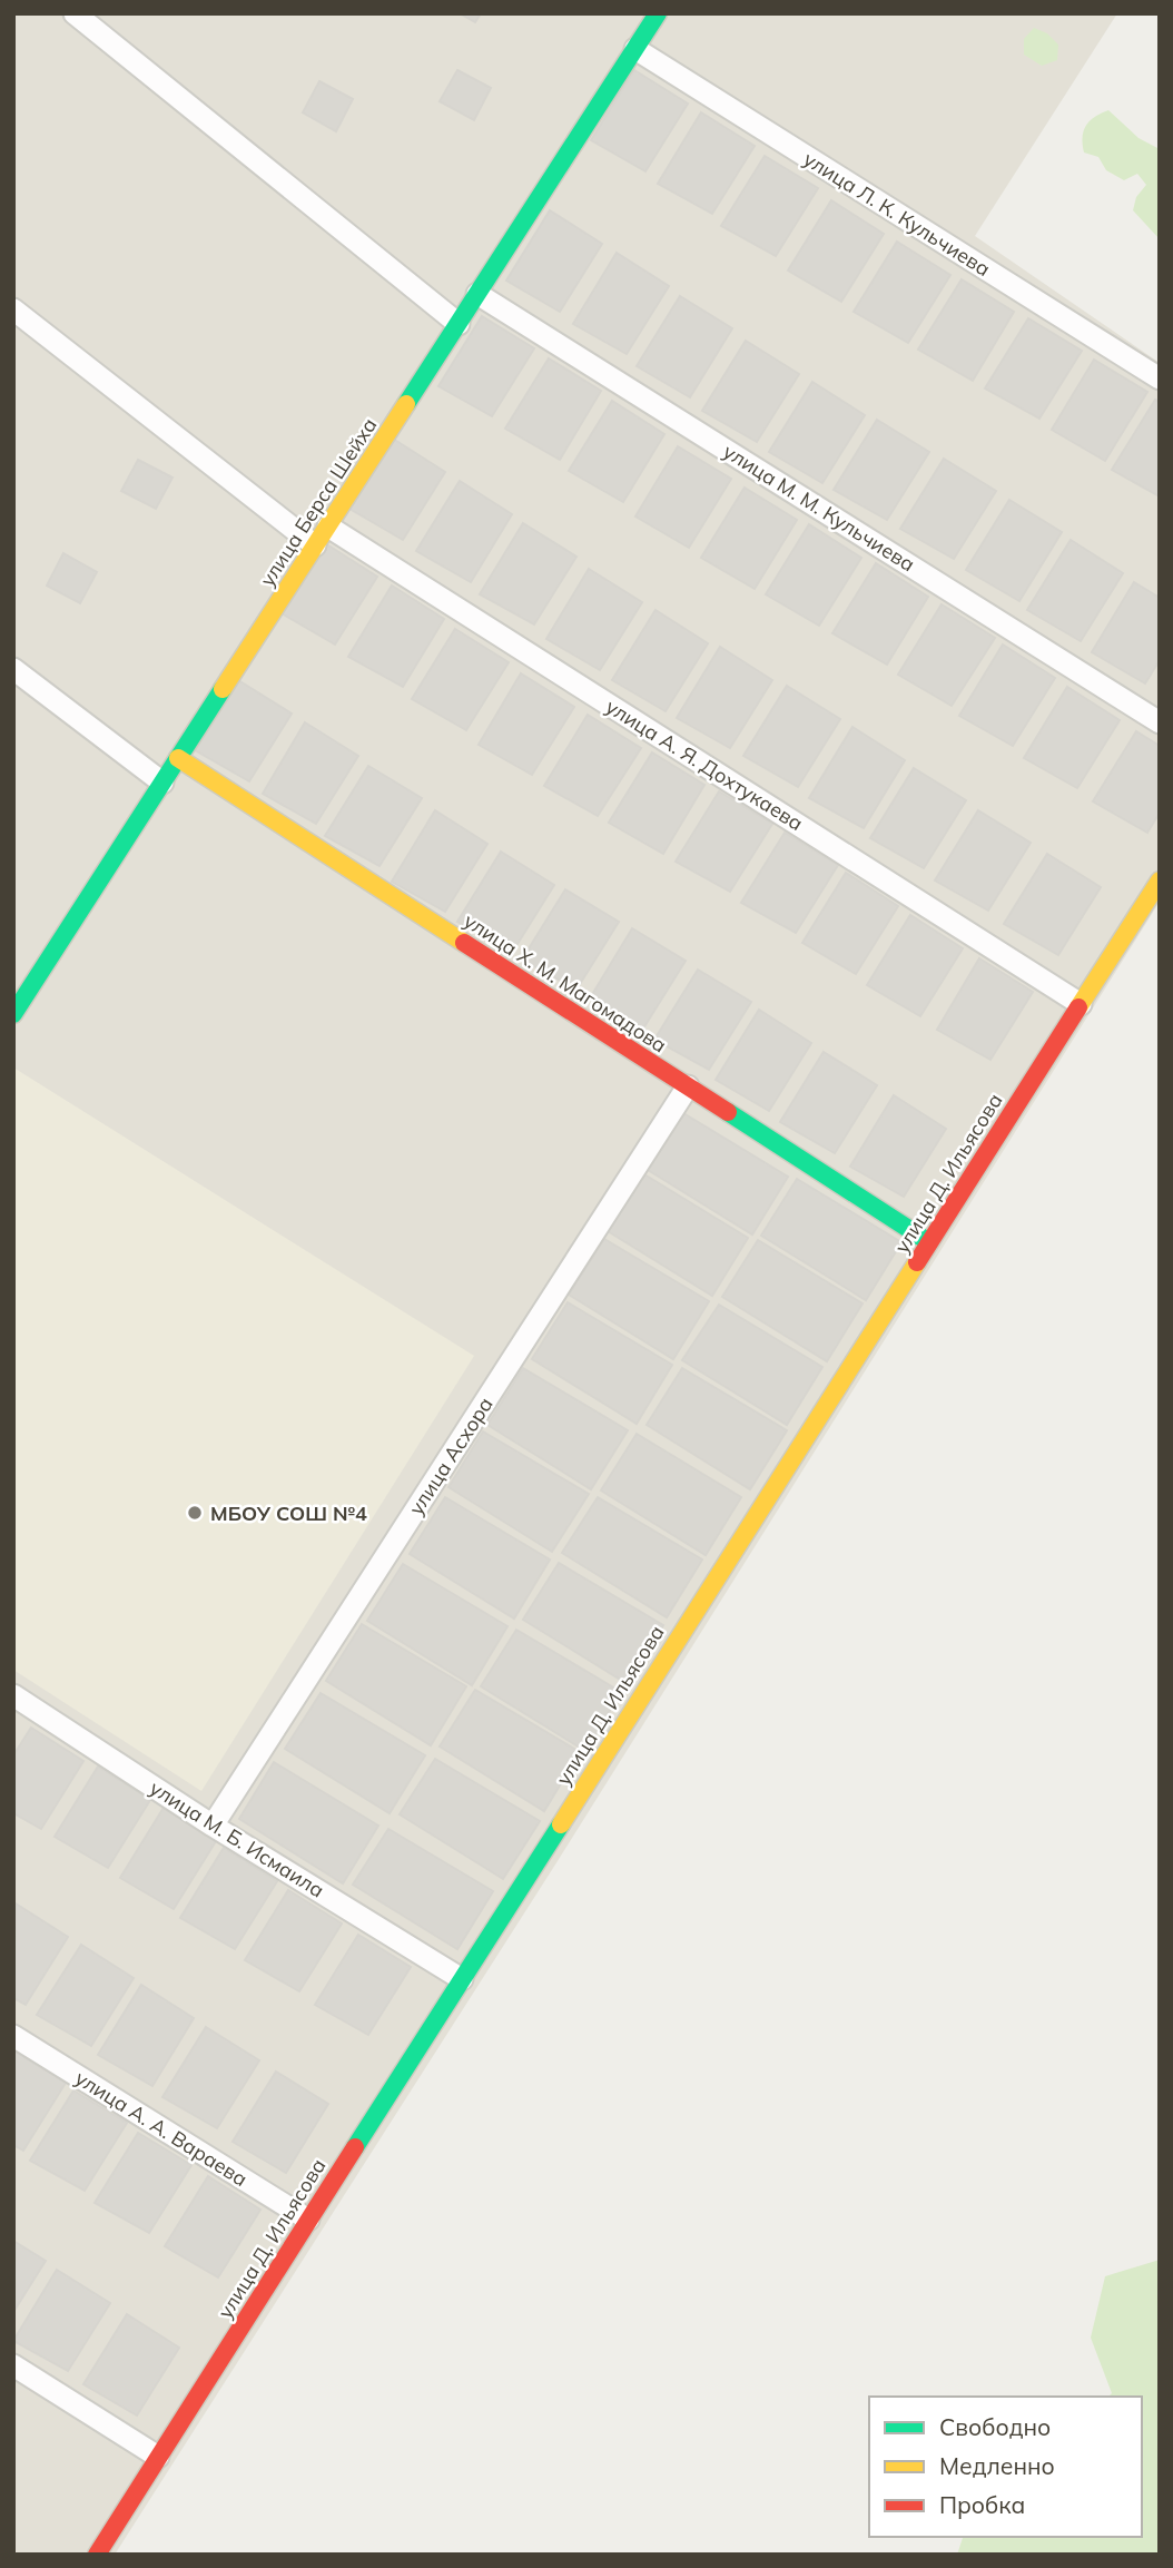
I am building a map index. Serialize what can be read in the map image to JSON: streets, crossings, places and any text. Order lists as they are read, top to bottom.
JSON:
{
  "streets": {
    "street": [
      "улица Л. К. Кульчиева",
      "улица Берса Шейха",
      "улица М. М. Кульчиева",
      "улица А. Я. Дохтукаева",
      "улица Х. М. Магомадова",
      "улица Д. Ильясова",
      "улица Асхора",
      "улица М. Б. Исмаила",
      "улица А. А. Вараева"
    ]
  },
  "crossings": [
    ["улица Л. К. Кульчиева", "улица Берса Шейха"],
    ["улица Берса Шейха", "улица М. М. Кульчиева"],
    ["улица Берса Шейха", "улица А. Я. Дохтукаева"],
    ["улица Берса Шейха", "улица Х. М. Магомадова"],
    ["улица А. Я. Дохтукаева", "улица Д. Ильясова"],
    ["улица Х. М. Магомадова", "улица Д. Ильясова"],
    ["улица Х. М. Магомадова", "улица Асхора"],
    ["улица Д. Ильясова", "улица М. Б. Исмаила"],
    ["улица Д. Ильясова", "улица А. А. Вараева"],
    ["улица Асхора", "улица М. Б. Исмаила"]
  ],
  "places": ["МБОУ СОШ №4"],
  "legend": ["Свободно", "Медленно", "Пробка"]
}
